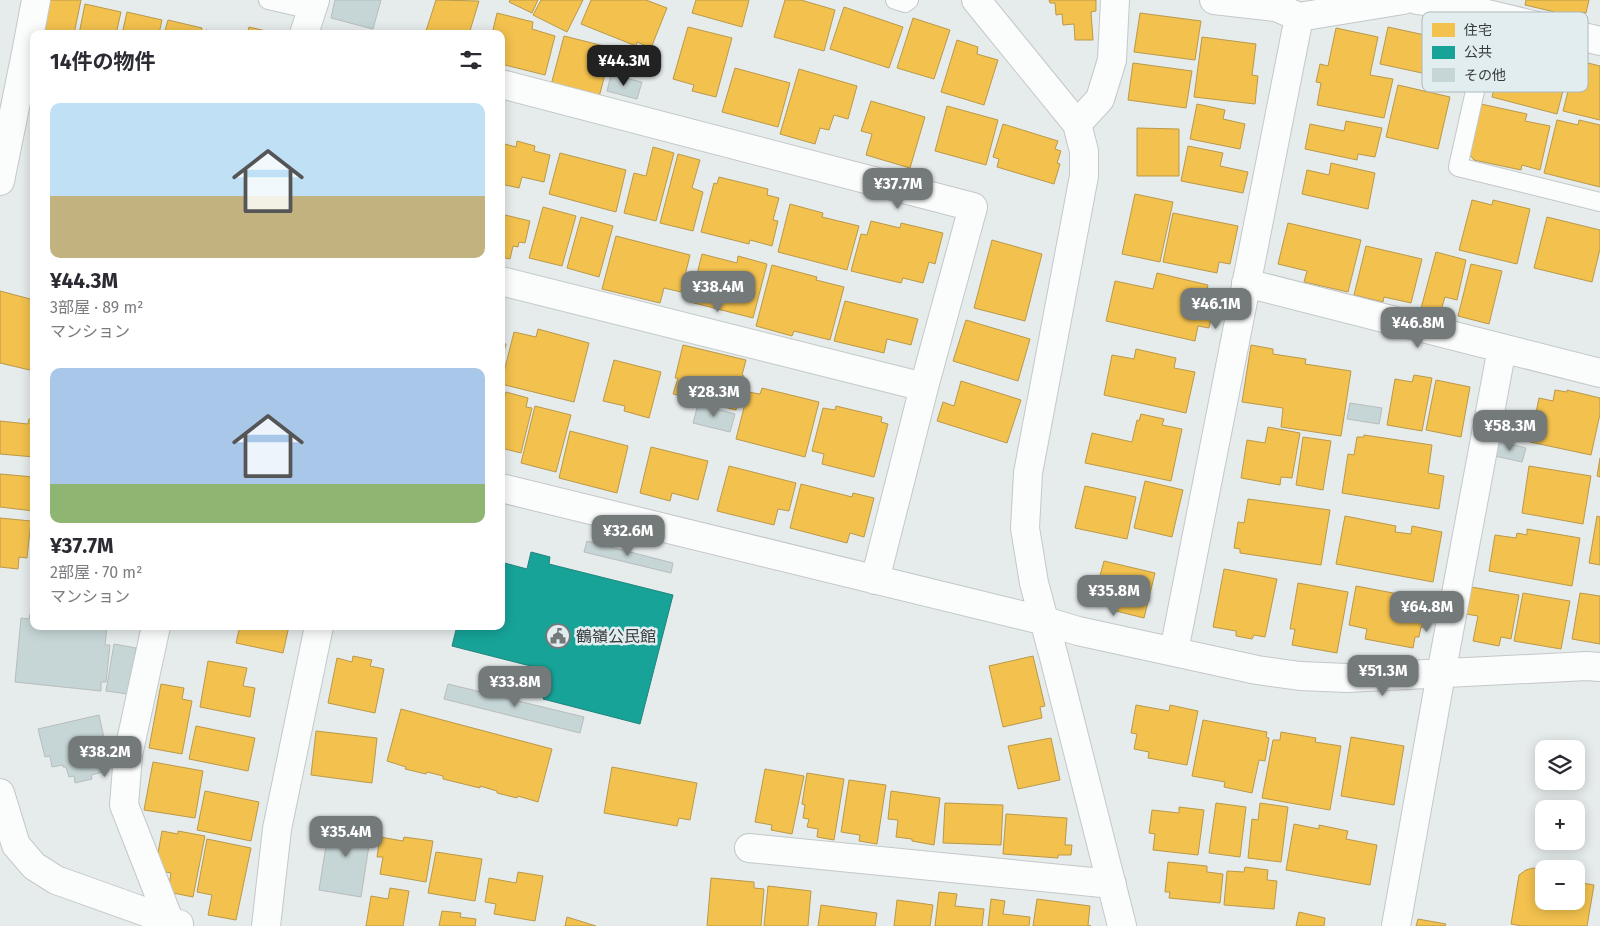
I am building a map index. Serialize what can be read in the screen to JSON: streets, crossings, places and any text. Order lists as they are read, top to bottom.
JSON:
{
  "places": {
    "public building": ["鶴嶺公民館"]
  },
  "legend": ["住宅", "公共", "その他"],
  "page": {
    "heading": "14件の物件",
    "price": [
      "¥44.3M",
      "¥37.7M",
      "¥38.4M",
      "¥46.1M",
      "¥46.8M",
      "¥28.3M",
      "¥58.3M",
      "¥32.6M",
      "¥35.8M",
      "¥64.8M",
      "¥51.3M",
      "¥33.8M",
      "¥38.2M",
      "¥35.4M"
    ],
    "list": [
      {
        "name": "¥44.3M",
        "note": "3部屋 · 89 m² · マンション"
      },
      {
        "name": "¥37.7M",
        "note": "2部屋 · 70 m² · マンション"
      }
    ],
    "map_buttons": ["+", "−"]
  }
}
